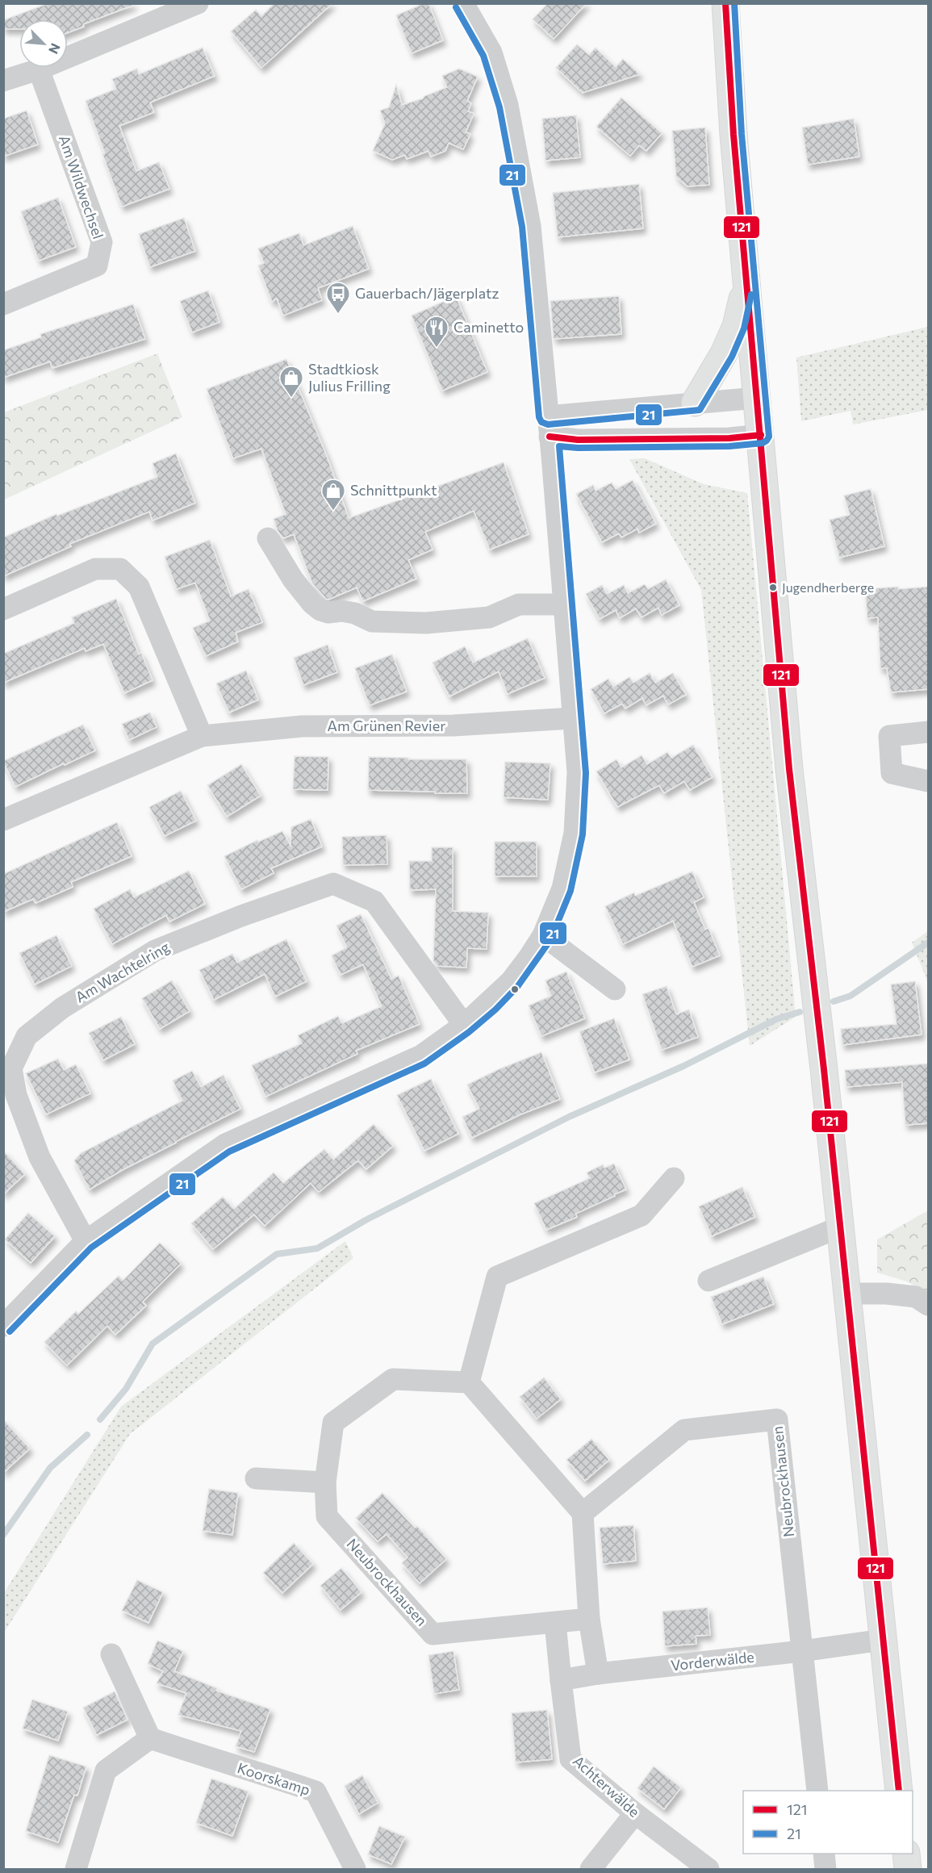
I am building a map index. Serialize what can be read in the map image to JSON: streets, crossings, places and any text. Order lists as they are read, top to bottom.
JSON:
{
  "streets": {
    "street": [
      "Am Wildwechsel",
      "Am Grünen Revier",
      "Am Wachtelring",
      "Neubrockhausen",
      "Vorderwälde",
      "Koorskamp",
      "Achterwälde"
    ]
  },
  "crossings": [
    ["Neubrockhausen", "Vorderwälde"],
    ["Neubrockhausen", "Achterwälde"]
  ],
  "places": {
    "bus stop": ["Gauerbach/Jägerplatz"],
    "restaurant": ["Caminetto"],
    "shop": ["Stadtkiosk Julius Frilling", "Schnittpunkt"],
    "other": ["Jugendherberge"]
  },
  "lines": ["transit line 121", "transit line 21"],
  "legend": ["121", "21"],
  "north": "bottom right"
}
